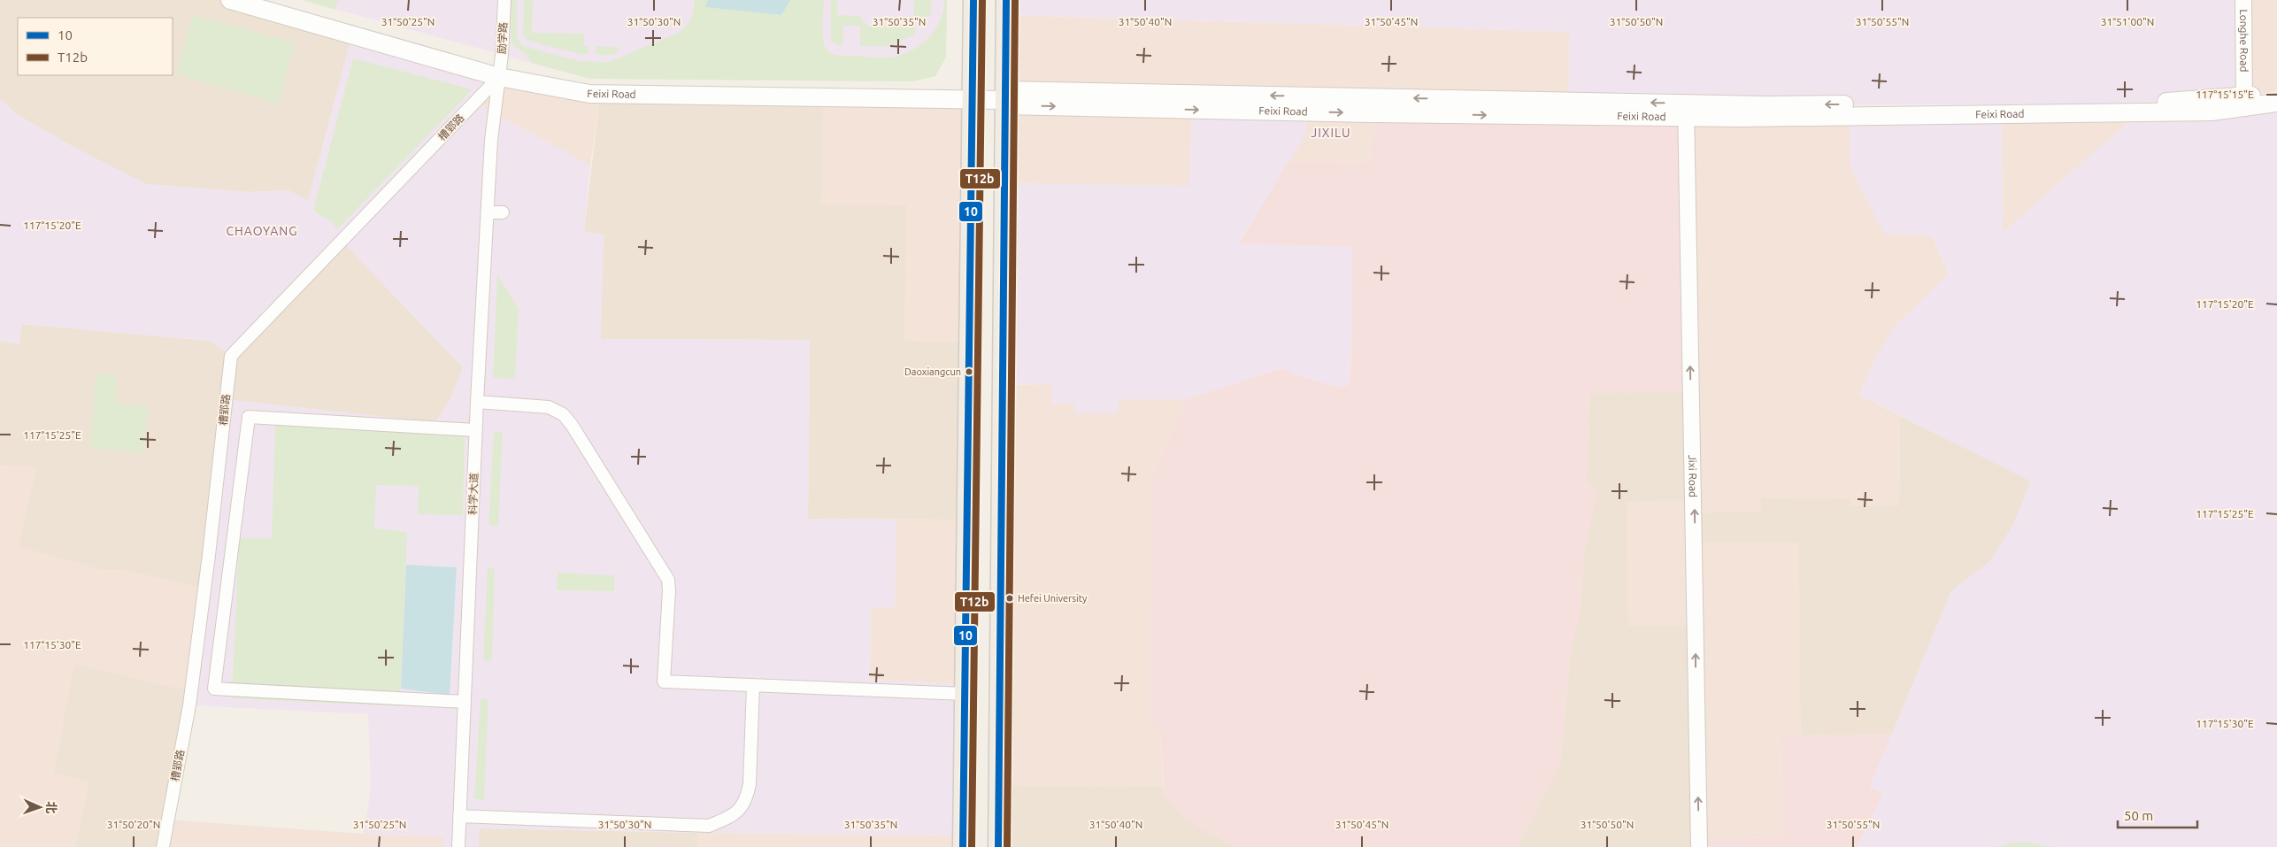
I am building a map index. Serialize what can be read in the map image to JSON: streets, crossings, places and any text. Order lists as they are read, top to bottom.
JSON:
{
  "streets": {
    "main road": ["Feixi Road"],
    "street": [
      "励学路",
      "Longhe Road",
      "槽郢路",
      "Jixi Road",
      "科学大道"
    ]
  },
  "crossings": [
    ["励学路", "Feixi Road"],
    ["励学路", "槽郢路"],
    ["励学路", "科学大道"],
    ["Longhe Road", "Feixi Road"],
    ["Feixi Road", "槽郢路"],
    ["Feixi Road", "Jixi Road"]
  ],
  "one_way": ["Jixi Road"],
  "districts": ["JIXILU", "CHAOYANG"],
  "places": ["Daoxiangcun", "Hefei University"],
  "lines": ["transit line 10", "transit line T12b"],
  "legend": ["10", "T12b"],
  "scale_bar": "50 m",
  "north": "right",
  "coordinates": [
    "31°50'25\"N",
    "31°50'30\"N",
    "31°50'35\"N",
    "31°50'40\"N",
    "31°50'45\"N",
    "31°50'50\"N",
    "31°50'55\"N",
    "31°51'00\"N",
    "117°15'15\"E",
    "117°15'20\"E",
    "117°15'25\"E",
    "117°15'30\"E",
    "31°50'20\"N"
  ]
}
